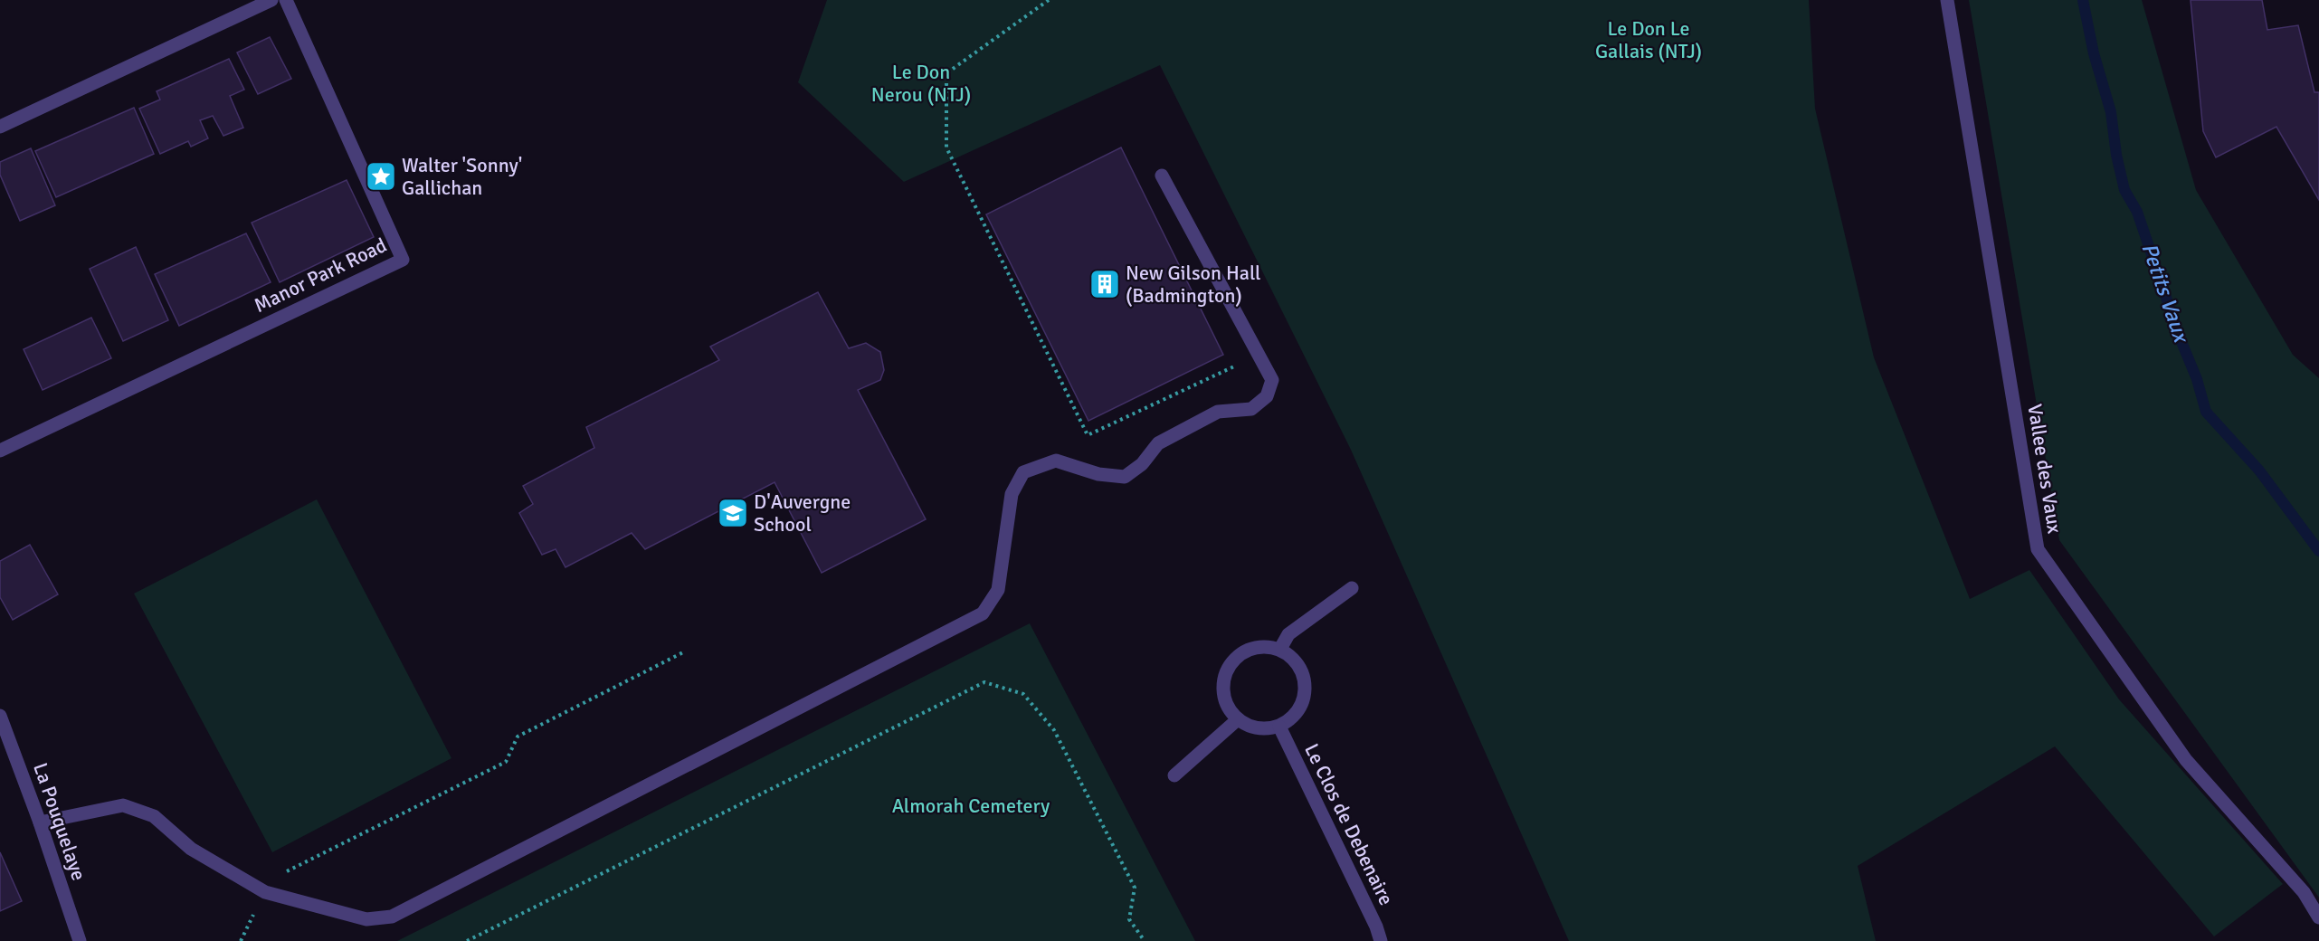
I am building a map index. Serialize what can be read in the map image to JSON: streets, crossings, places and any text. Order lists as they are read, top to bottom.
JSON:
{
  "streets": {
    "street": [
      "Manor Park Road",
      "Vallee des Vaux",
      "La Pouquelaye",
      "Le Clos de Debenaire"
    ]
  },
  "water": ["Petits Vaux"],
  "parks": ["Le Don Le Gallais (NTJ)", "Le Don Nerou (NTJ)", "Almorah Cemetery"],
  "places": {
    "place": ["Walter 'Sonny' Gallichan"],
    "building": ["New Gilson Hall (Badmington)"],
    "school or university": ["D'Auvergne School"]
  }
}
